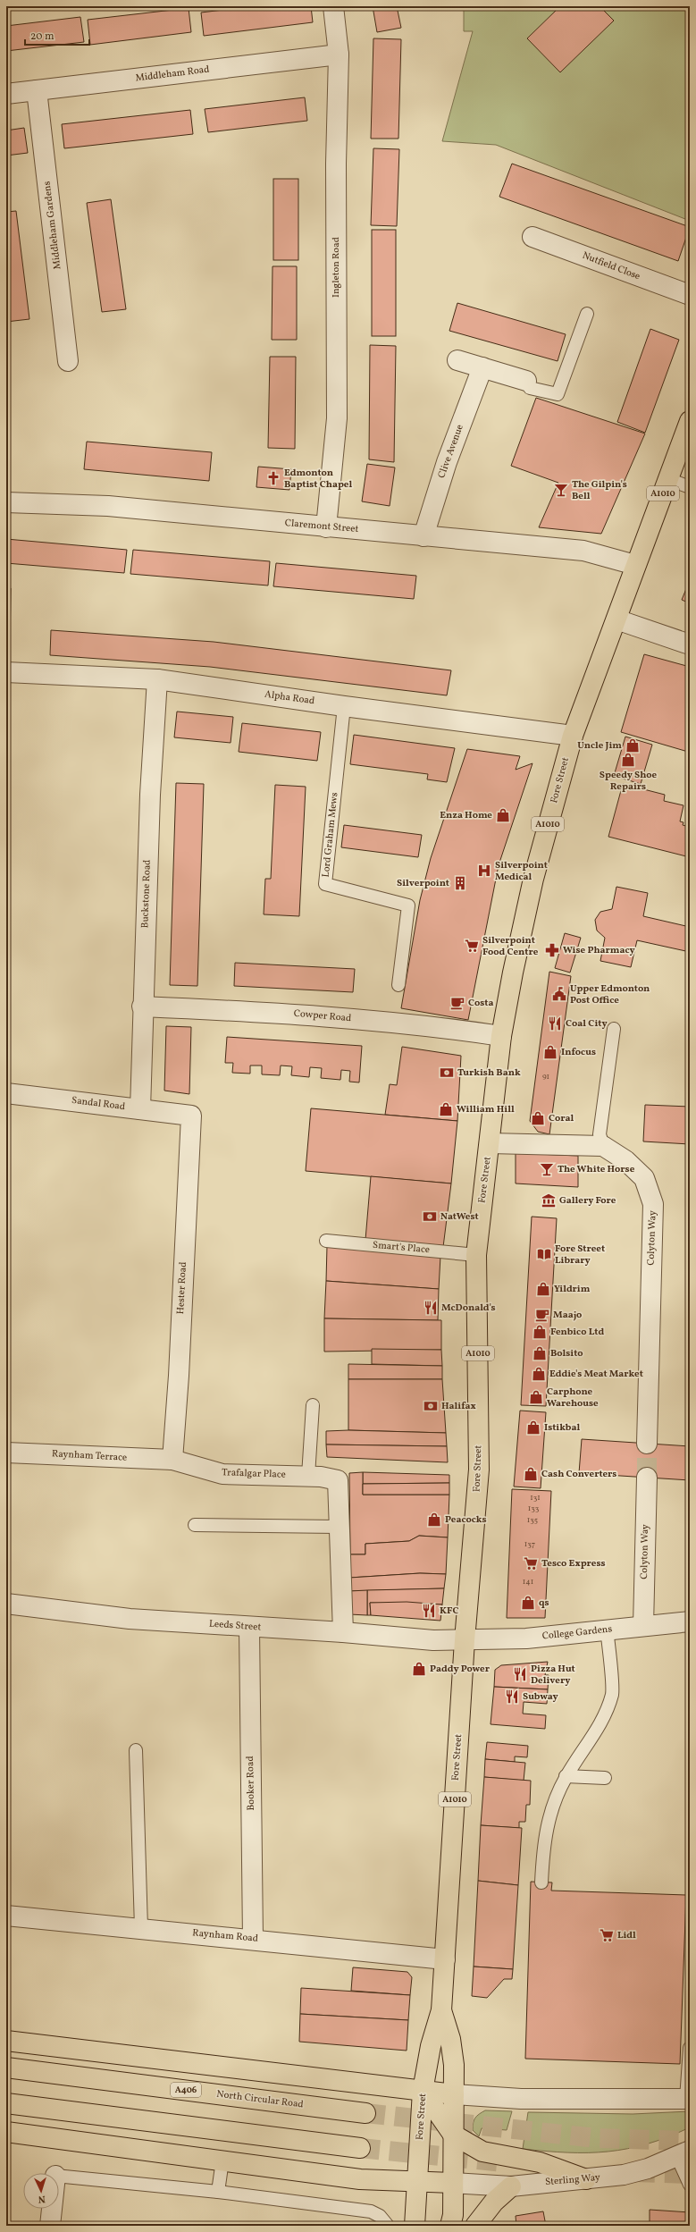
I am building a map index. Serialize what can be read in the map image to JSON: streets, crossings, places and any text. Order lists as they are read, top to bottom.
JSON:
{
  "streets": {
    "main road": [
      "A1010",
      "Fore Street",
      "A406",
      "North Circular Road"
    ],
    "street": [
      "Middleham Road",
      "Middleham Gardens",
      "Nutfield Close",
      "Ingleton Road",
      "Clive Avenue",
      "Claremont Street",
      "Alpha Road",
      "Buckstone Road",
      "Cowper Road",
      "Sandal Road",
      "Colyton Way",
      "Hester Road",
      "Raynham Terrace",
      "Trafalgar Place",
      "Leeds Street",
      "College Gardens",
      "Booker Road",
      "Raynham Road",
      "Sterling Way"
    ],
    "lane": ["Lord Graham Mews", "Smart's Place"]
  },
  "crossings": [
    ["Middleham Road", "Middleham Gardens"],
    ["Middleham Road", "Ingleton Road"],
    ["Ingleton Road", "Claremont Street"],
    ["Clive Avenue", "Claremont Street"],
    ["Claremont Street", "Fore Street"],
    ["Alpha Road", "Fore Street"],
    ["Alpha Road", "Lord Graham Mews"],
    ["Alpha Road", "Buckstone Road"],
    ["Fore Street", "Cowper Road"],
    ["Fore Street", "Smart's Place"],
    ["Fore Street", "Leeds Street"],
    ["Fore Street", "College Gardens"],
    ["Fore Street", "Raynham Road"],
    ["Fore Street", "Sterling Way"],
    ["Buckstone Road", "Cowper Road"],
    ["Buckstone Road", "Sandal Road"],
    ["Sandal Road", "Hester Road"],
    ["Colyton Way", "College Gardens"],
    ["Hester Road", "Raynham Terrace"],
    ["Hester Road", "Trafalgar Place"],
    ["Raynham Terrace", "Trafalgar Place"],
    ["Leeds Street", "College Gardens"],
    ["Leeds Street", "Booker Road"],
    ["Booker Road", "Raynham Road"]
  ],
  "places": {
    "church": ["Edmonton Baptist Chapel"],
    "bar": ["The Gilpin's Bell", "The White Horse"],
    "shop": [
      "Uncle Jim",
      "Speedy Shoe Repairs",
      "Enza Home",
      "Infocus",
      "William Hill",
      "Coral",
      "Yildrim",
      "Fenbico Ltd",
      "Bolsito",
      "Eddie's Meat Market",
      "Carphone Warehouse",
      "Istikbal",
      "Cash Converters",
      "Peacocks",
      "qs",
      "Paddy Power"
    ],
    "hospital": ["Silverpoint Medical"],
    "building": ["Silverpoint"],
    "supermarket": ["Silverpoint Food Centre", "Tesco Express", "Lidl"],
    "pharmacy": ["Wise Pharmacy"],
    "public building": ["Upper Edmonton Post Office"],
    "cafe": ["Costa", "Maajo"],
    "restaurant": [
      "Coal City",
      "McDonald's",
      "KFC",
      "Pizza Hut Delivery",
      "Subway"
    ],
    "bank": ["Turkish Bank", "NatWest", "Halifax"],
    "museum": ["Gallery Fore"],
    "library": ["Fore Street Library"]
  },
  "house_numbers": [
    "91",
    "131",
    "133",
    "135",
    "137",
    "141"
  ],
  "scale_bar": "20 m",
  "north": "bottom"
}
